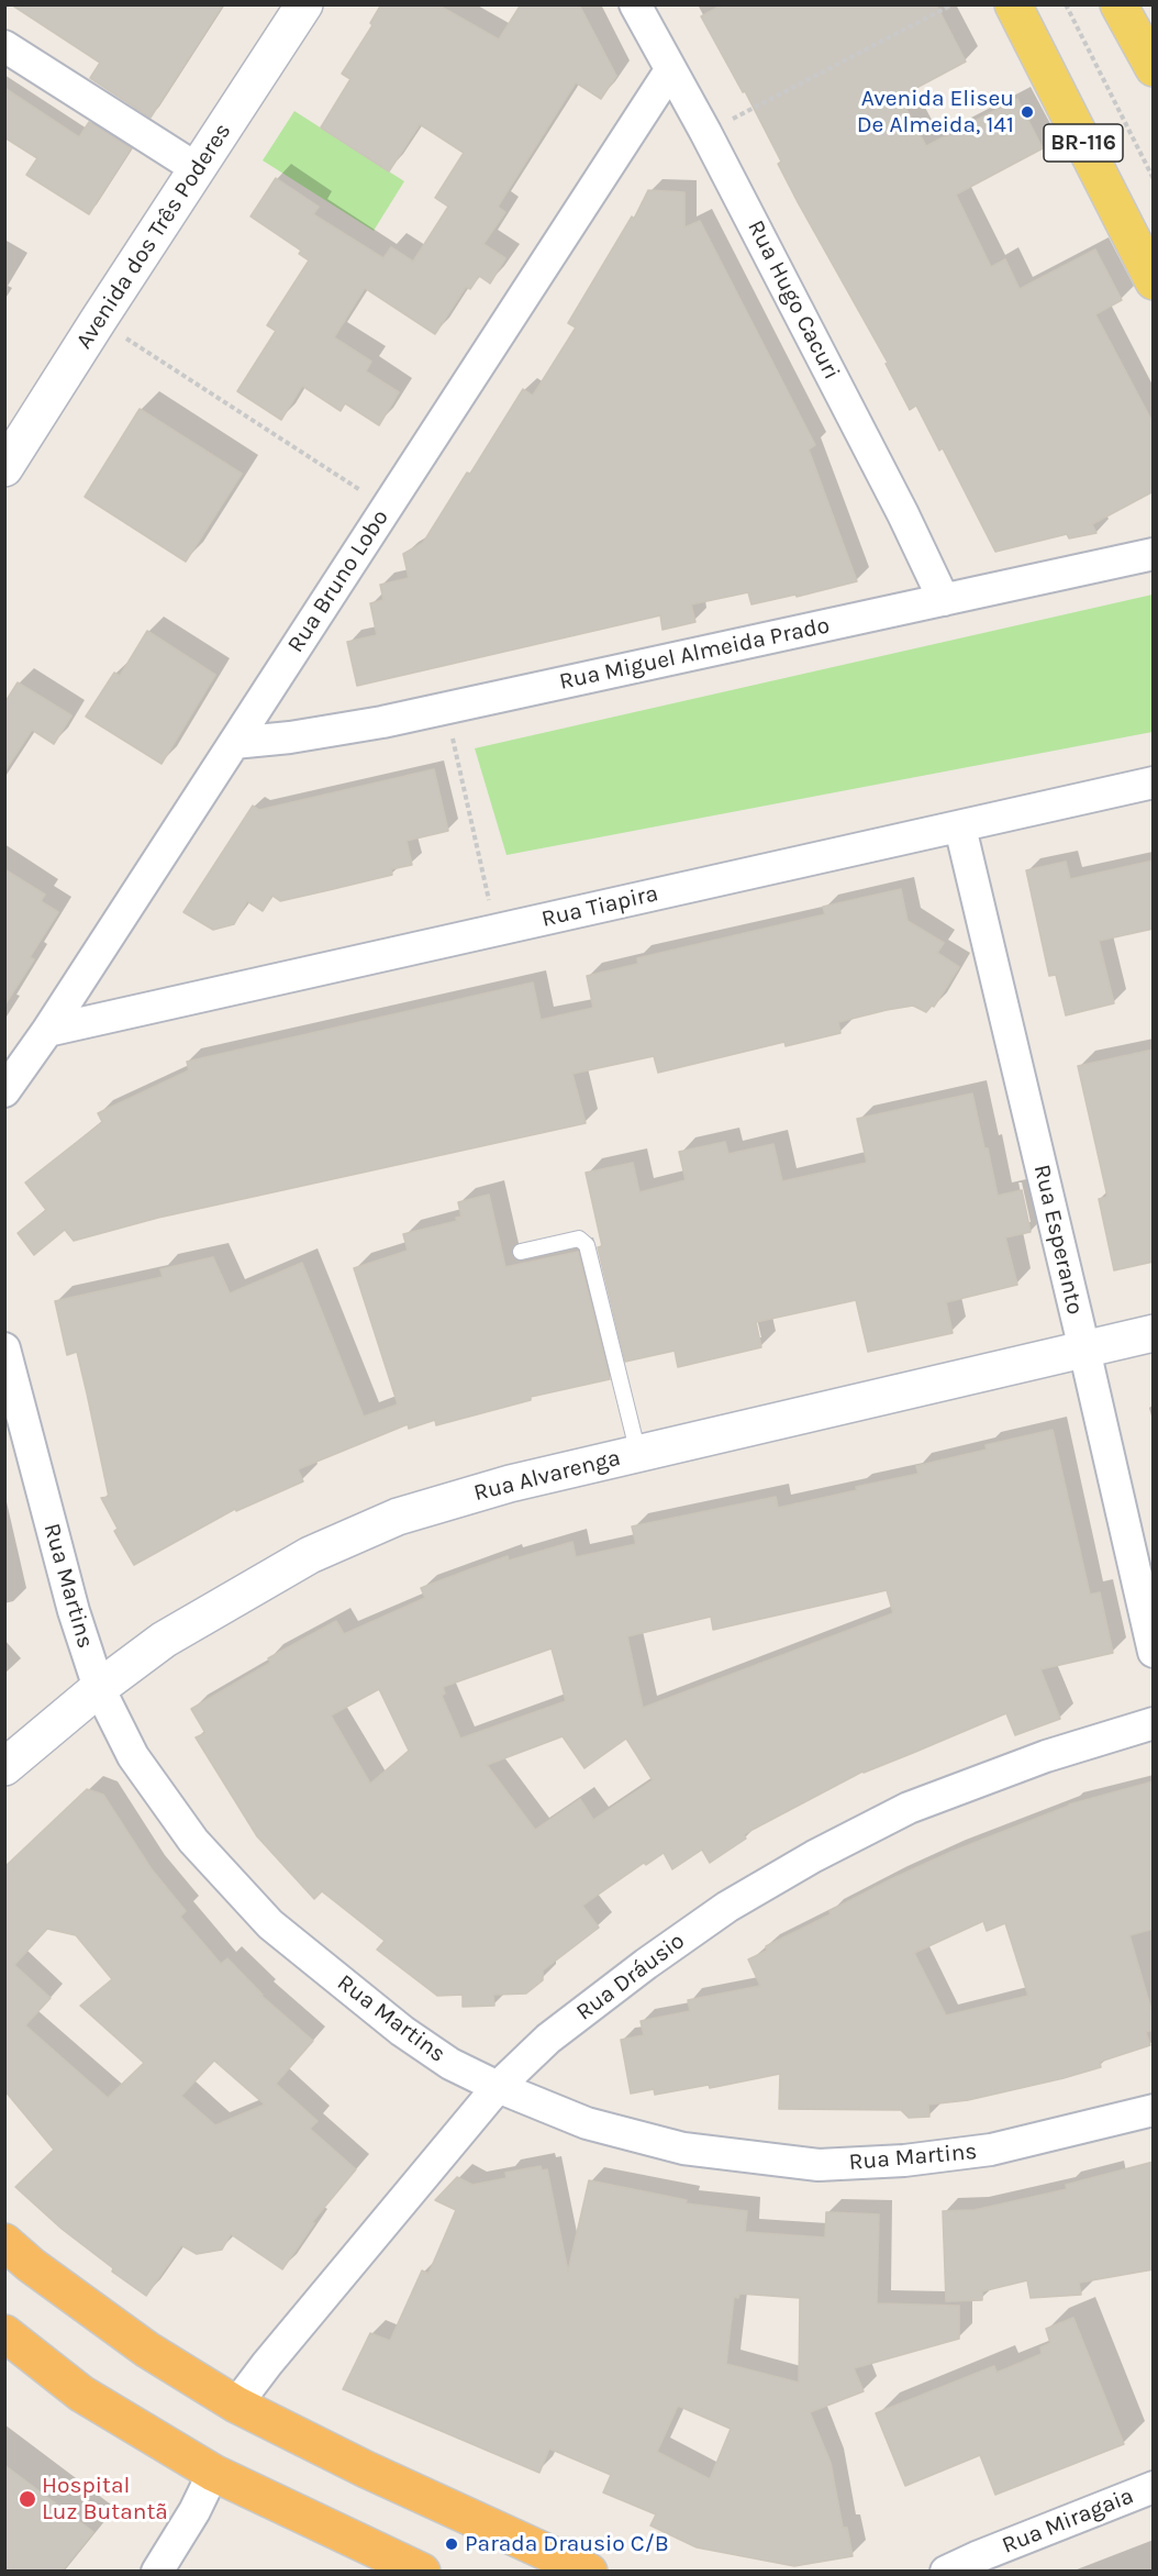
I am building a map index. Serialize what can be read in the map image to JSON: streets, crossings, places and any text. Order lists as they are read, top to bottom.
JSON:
{
  "streets": {
    "main road": ["BR-116"],
    "street": [
      "Avenida dos Três Poderes",
      "Rua Hugo Cacuri",
      "Rua Bruno Lobo",
      "Rua Miguel Almeida Prado",
      "Rua Tiapira",
      "Rua Esperanto",
      "Rua Alvarenga",
      "Rua Martins",
      "Rua Dráusio",
      "Rua Miragaia"
    ]
  },
  "crossings": [
    ["Rua Hugo Cacuri", "Rua Bruno Lobo"],
    ["Rua Hugo Cacuri", "Rua Miguel Almeida Prado"],
    ["Rua Bruno Lobo", "Rua Miguel Almeida Prado"],
    ["Rua Bruno Lobo", "Rua Tiapira"],
    ["Rua Tiapira", "Rua Esperanto"],
    ["Rua Esperanto", "Rua Alvarenga"],
    ["Rua Alvarenga", "Rua Martins"],
    ["Rua Martins", "Rua Dráusio"]
  ],
  "places": ["Avenida Eliseu De Almeida, 141", "Hospital Luz Butantã", "Parada Drausio C/B"]
}
